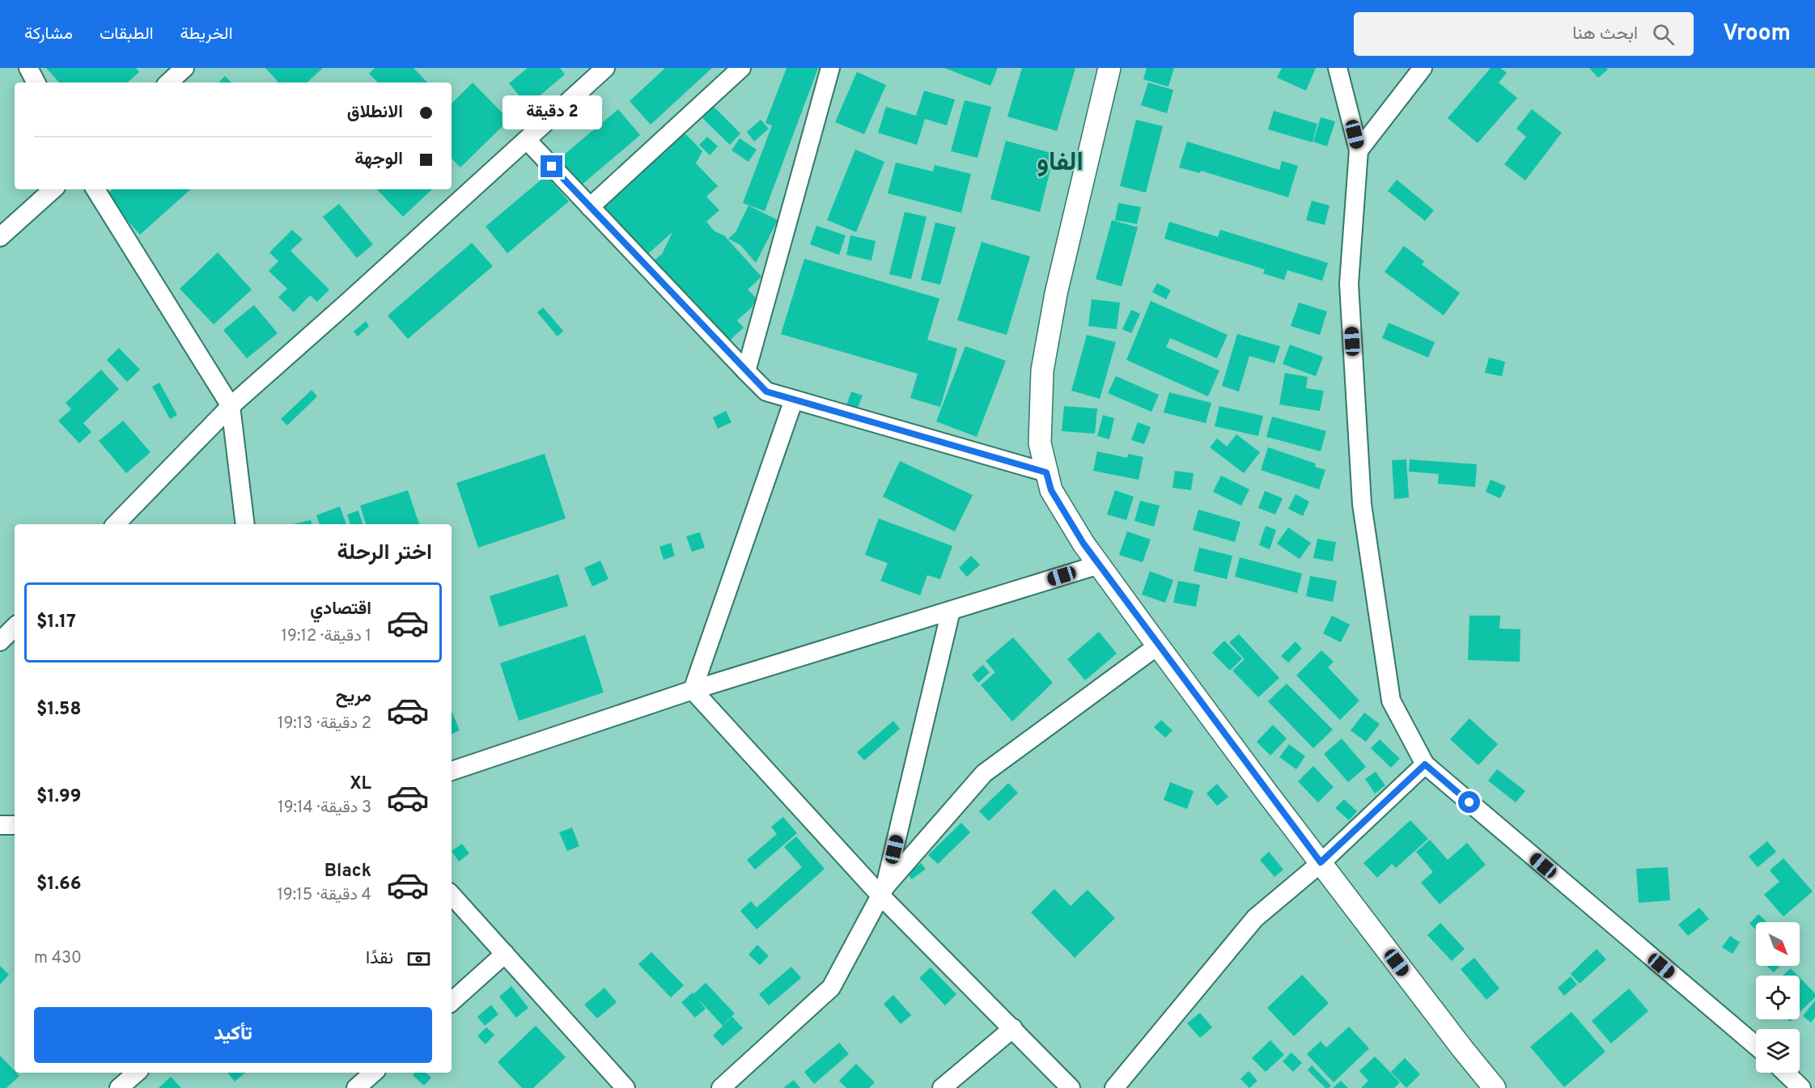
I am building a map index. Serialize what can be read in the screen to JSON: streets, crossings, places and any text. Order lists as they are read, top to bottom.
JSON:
{
  "districts": ["الفاو"],
  "north": "bottom right",
  "page": {
    "header": "Vroom",
    "search": "ابحث هنا",
    "nav": ["الخريطة", "الطبقات", "مشاركة"],
    "banner": ["الانطلاق", "الوجهة"],
    "bubble": "2 دقيقة",
    "heading": "اختر الرحلة",
    "list": [
      {
        "name": "اقتصادي",
        "note": "1 دقيقة · 19:12",
        "value": "$1.17"
      },
      {
        "name": "مريح",
        "note": "2 دقيقة · 19:13",
        "value": "$1.58"
      },
      {
        "name": "XL",
        "note": "3 دقيقة · 19:14",
        "value": "$1.99"
      },
      {
        "name": "Black",
        "note": "4 دقيقة · 19:15",
        "value": "$1.66"
      }
    ],
    "pay": ["نقدًا", "430 m"],
    "buttons": "تأكيد"
  }
}
